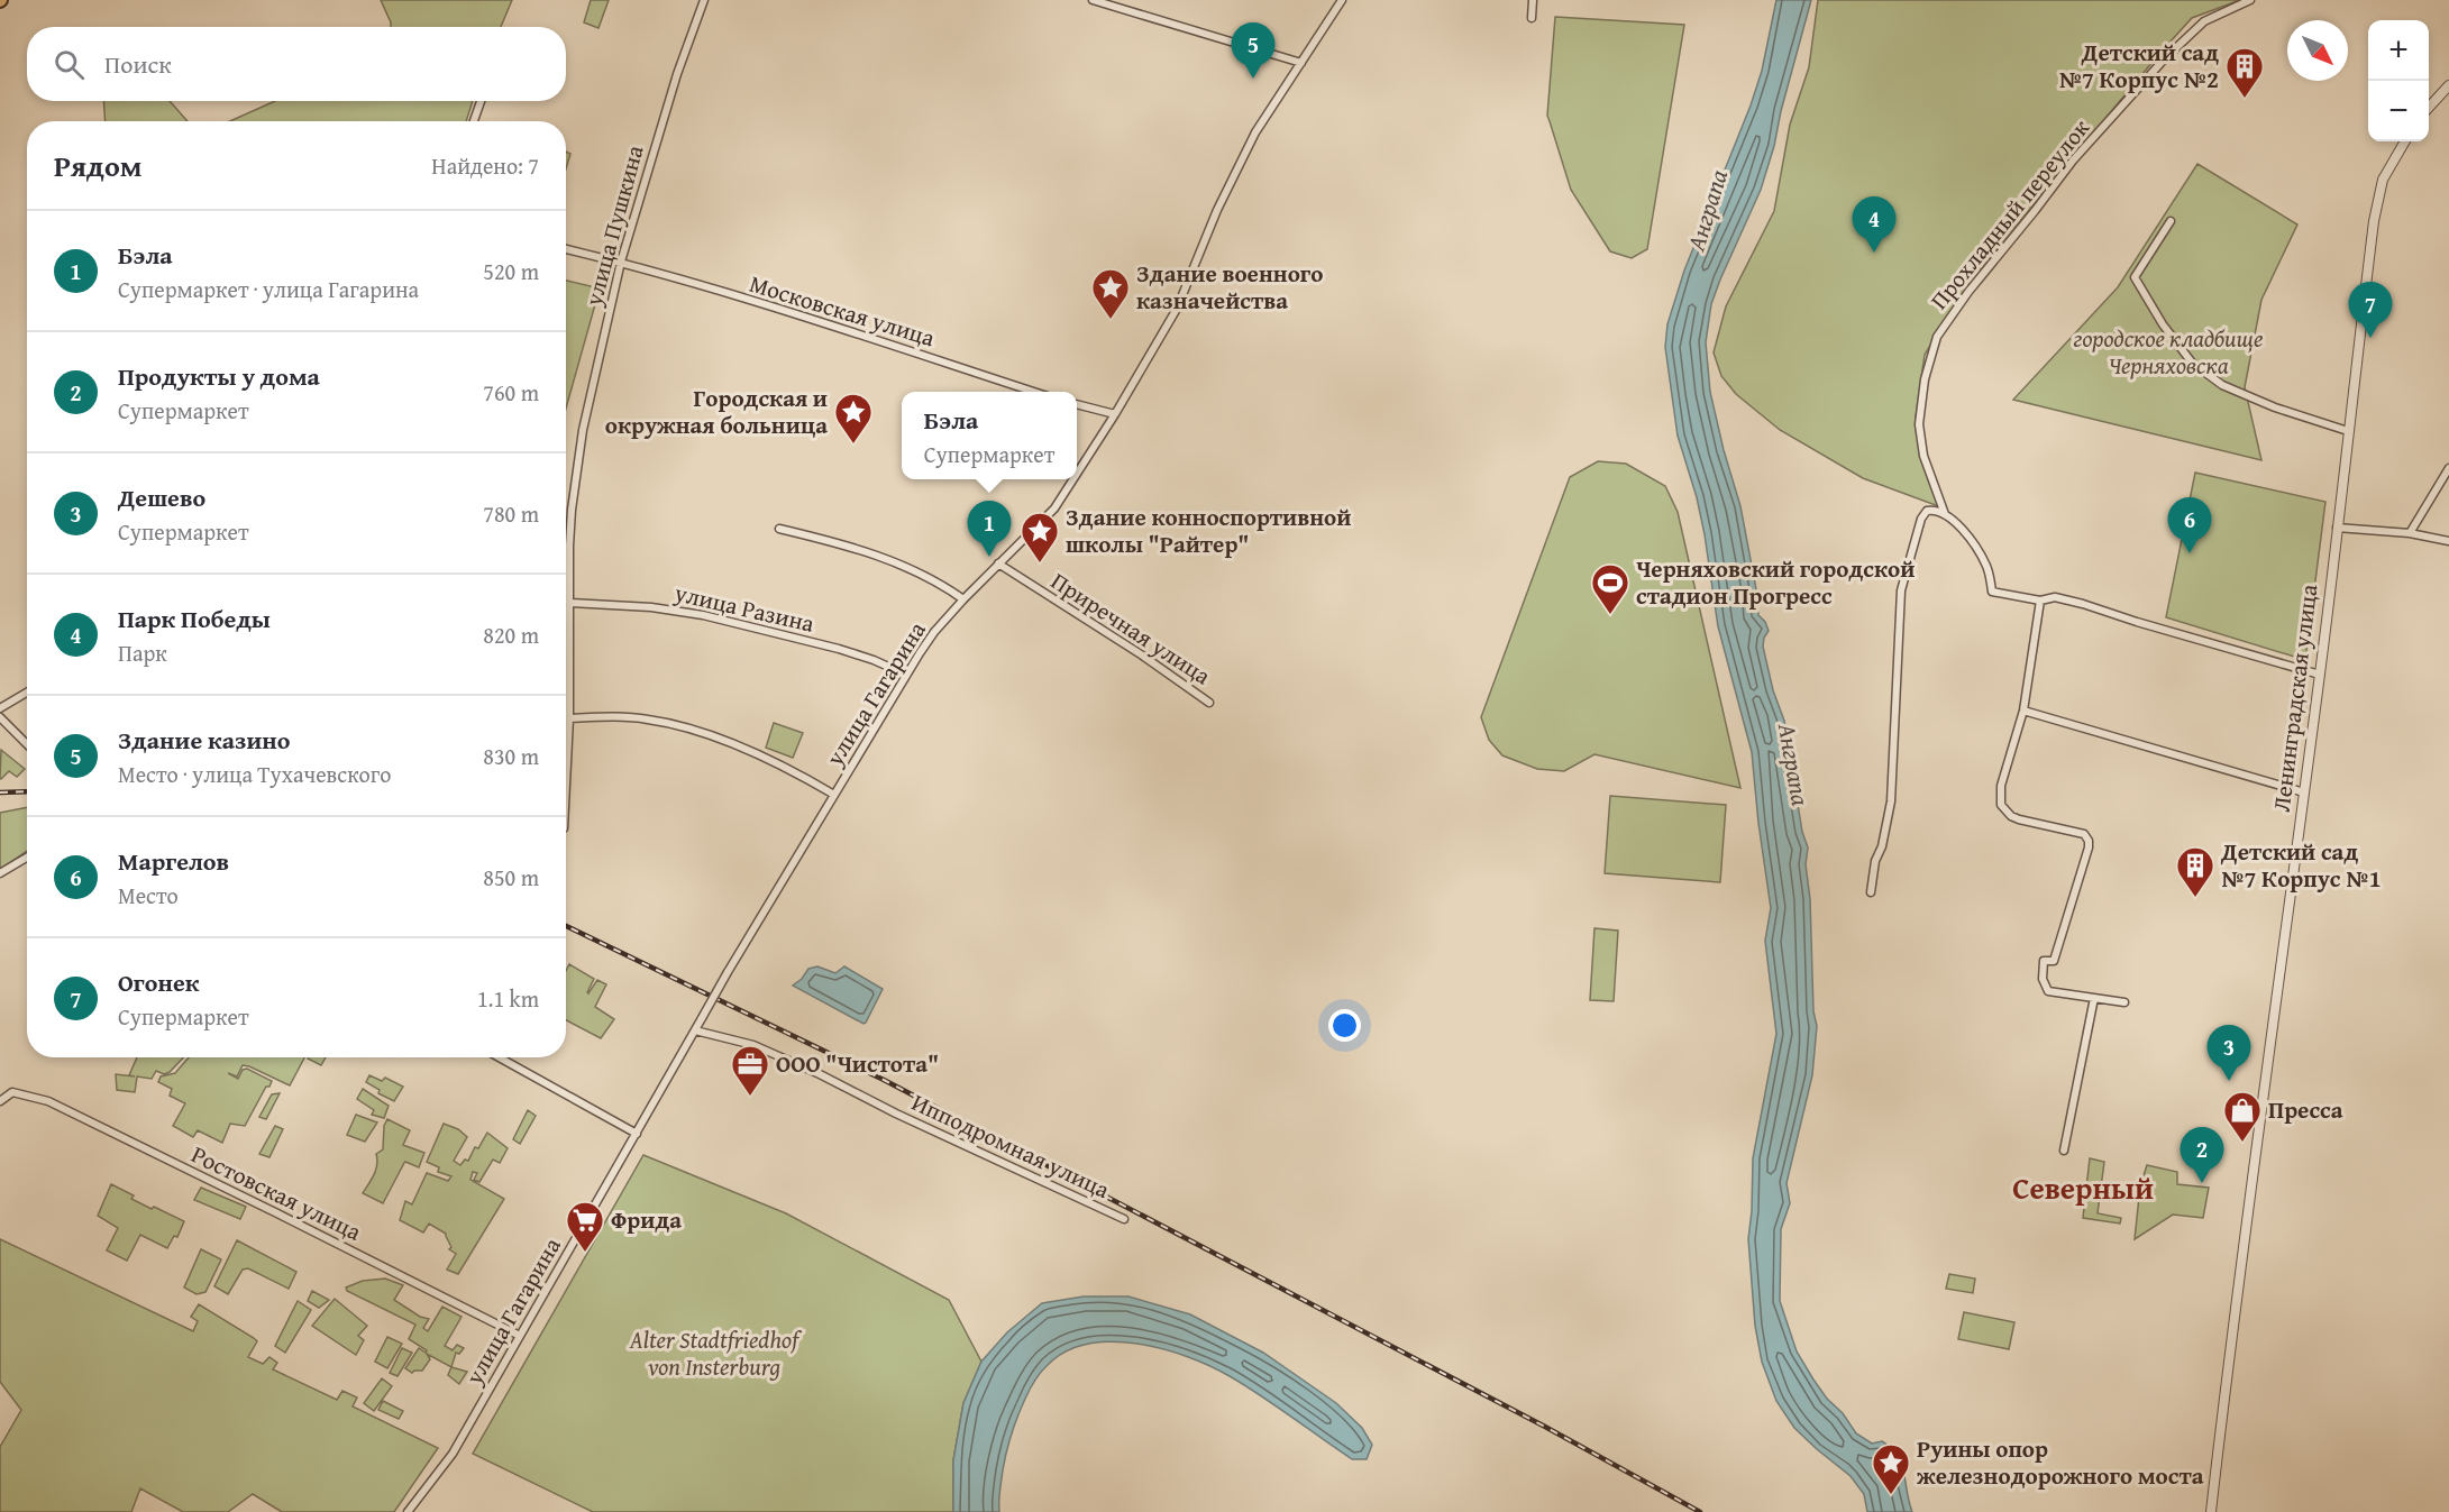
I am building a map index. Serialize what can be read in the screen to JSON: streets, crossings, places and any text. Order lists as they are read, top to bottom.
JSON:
{
  "streets": {
    "street": [
      "Прохладный переулок",
      "улица Пушкина",
      "Московская улица",
      "улица Разина",
      "Приречная улица",
      "улица Гагарина",
      "Ленинградская улица",
      "Ипподромная улица",
      "Ростовская улица"
    ]
  },
  "crossings": [
    ["улица Пушкина", "Московская улица"],
    ["улица Пушкина", "улица Разина"],
    ["улица Разина", "улица Гагарина"],
    ["Приречная улица", "улица Гагарина"],
    ["улица Гагарина", "Ипподромная улица"],
    ["улица Гагарина", "Ростовская улица"]
  ],
  "districts": ["Северный"],
  "water": ["Анграпа"],
  "parks": ["городское кладбище Черняховска", "Alter Stadtfriedhof von Insterburg"],
  "places": {
    "building": ["Детский сад №7 Корпус №2", "Детский сад №7 Корпус №1"],
    "place": [
      "Здание военного казначейства",
      "Городская и окружная больница",
      "Здание конноспортивной школы \"Райтер\"",
      "Руины опор железнодорожного моста"
    ],
    "sports": ["Черняховский городской стадион Прогресс"],
    "office": ["ООО \"Чистота\""],
    "shop": ["Пресса"],
    "supermarket": ["Фрида"]
  },
  "north": "bottom right",
  "page": {
    "map_buttons": ["+", "−"],
    "pins": [
      "5",
      "4",
      "7",
      "6",
      "1",
      "3",
      "2"
    ],
    "search": "Поиск",
    "heading": ["Рядом", "Найдено: 7"],
    "list": [
      {
        "mark": "1",
        "name": "Бэла",
        "note": "Супермаркет · улица Гагарина",
        "value": "520 m"
      },
      {
        "mark": "2",
        "name": "Продукты у дома",
        "note": "Супермаркет",
        "value": "760 m"
      },
      {
        "mark": "3",
        "name": "Дешево",
        "note": "Супермаркет",
        "value": "780 m"
      },
      {
        "mark": "4",
        "name": "Парк Победы",
        "note": "Парк",
        "value": "820 m"
      },
      {
        "mark": "5",
        "name": "Здание казино",
        "note": "Место · улица Тухачевского",
        "value": "830 m"
      },
      {
        "mark": "6",
        "name": "Маргелов",
        "note": "Место",
        "value": "850 m"
      },
      {
        "mark": "7",
        "name": "Огонек",
        "note": "Супермаркет",
        "value": "1.1 km"
      }
    ],
    "popup": ["Бэла", "Супермаркет"]
  }
}
